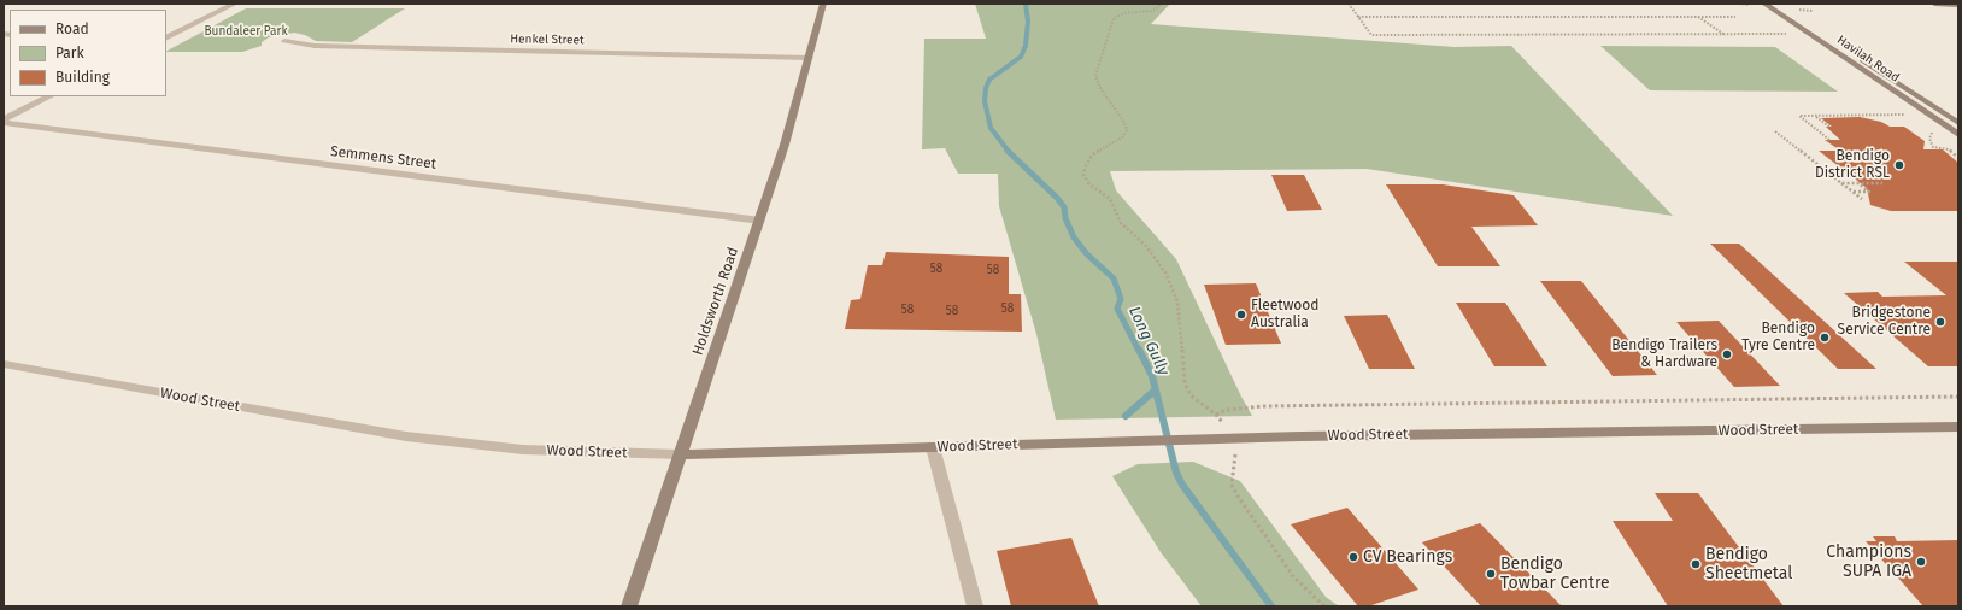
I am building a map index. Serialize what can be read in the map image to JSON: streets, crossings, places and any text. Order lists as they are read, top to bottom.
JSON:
{
  "streets": {
    "street": [
      "Henkel Street",
      "Havilah Road",
      "Semmens Street",
      "Holdsworth Road",
      "Wood Street"
    ]
  },
  "crossings": [
    ["Henkel Street", "Holdsworth Road"],
    ["Semmens Street", "Holdsworth Road"],
    ["Holdsworth Road", "Wood Street"]
  ],
  "water": ["Long Gully"],
  "parks": ["Bundaleer Park"],
  "places": [
    "Bendigo District RSL",
    "Fleetwood Australia",
    "Bridgestone Service Centre",
    "Bendigo Tyre Centre",
    "Bendigo Trailers & Hardware",
    "CV Bearings",
    "Champions SUPA IGA",
    "Bendigo Sheetmetal",
    "Bendigo Towbar Centre"
  ],
  "house_numbers": [
    "58",
    "58",
    "58",
    "58",
    "58"
  ],
  "legend": ["Road", "Park", "Building"]
}
